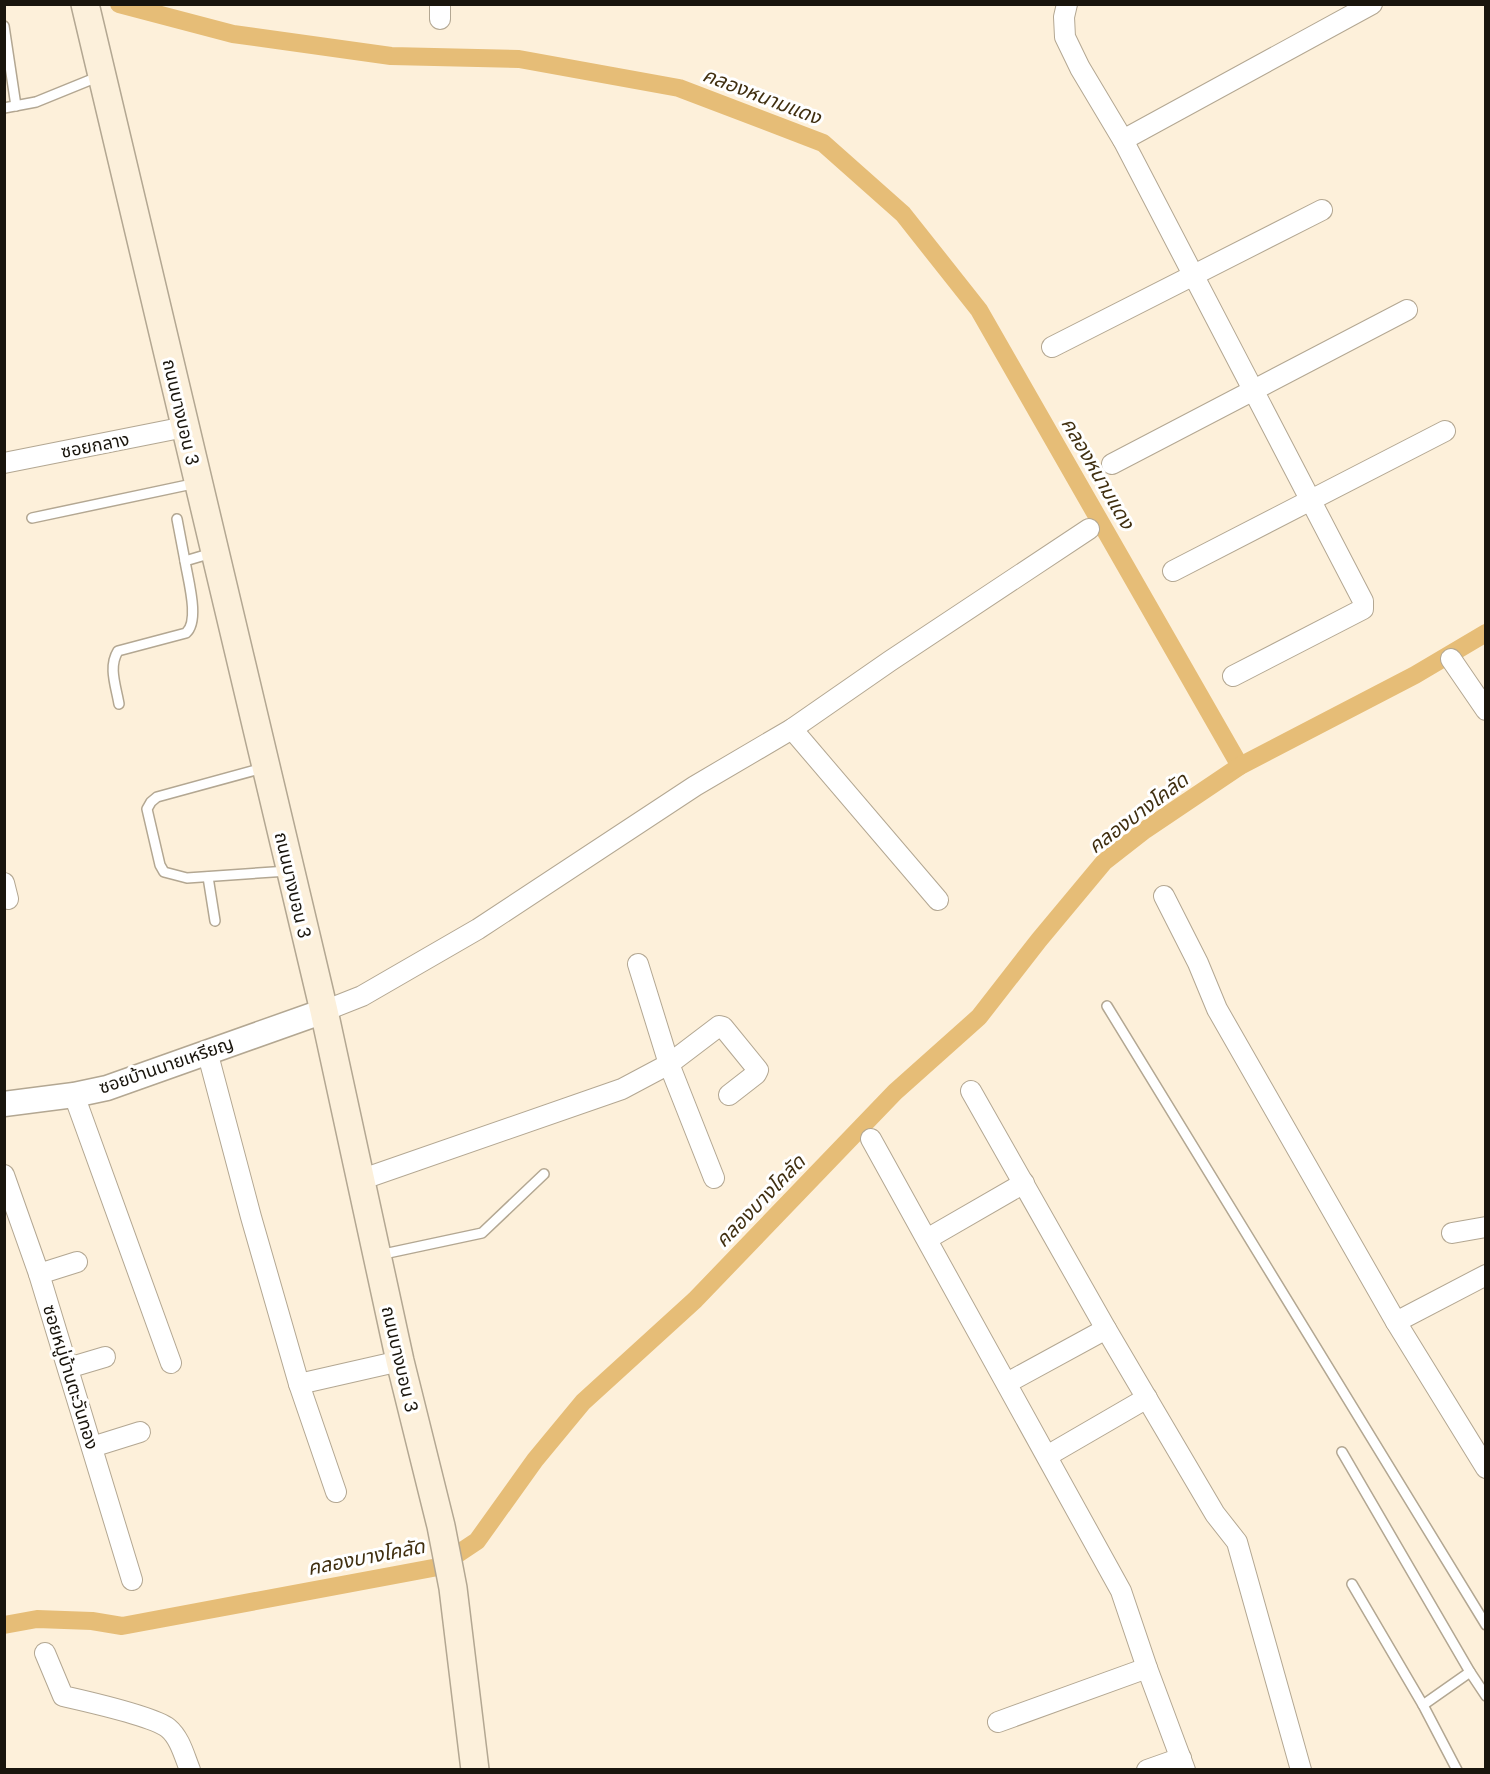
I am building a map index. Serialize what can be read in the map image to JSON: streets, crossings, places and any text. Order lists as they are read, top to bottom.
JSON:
{
  "streets": {
    "main road": ["ถนนบางบอน 3"],
    "street": ["ซอยกลาง", "ซอยบ้านนายเหรียญ", "ซอยหมู่บ้านตะวันทอง"]
  },
  "crossings": [
    ["ถนนบางบอน 3", "ซอยกลาง"],
    ["ถนนบางบอน 3", "ซอยบ้านนายเหรียญ"]
  ],
  "water": ["คลองหนามแดง", "คลองบางโคลัด"]
}
